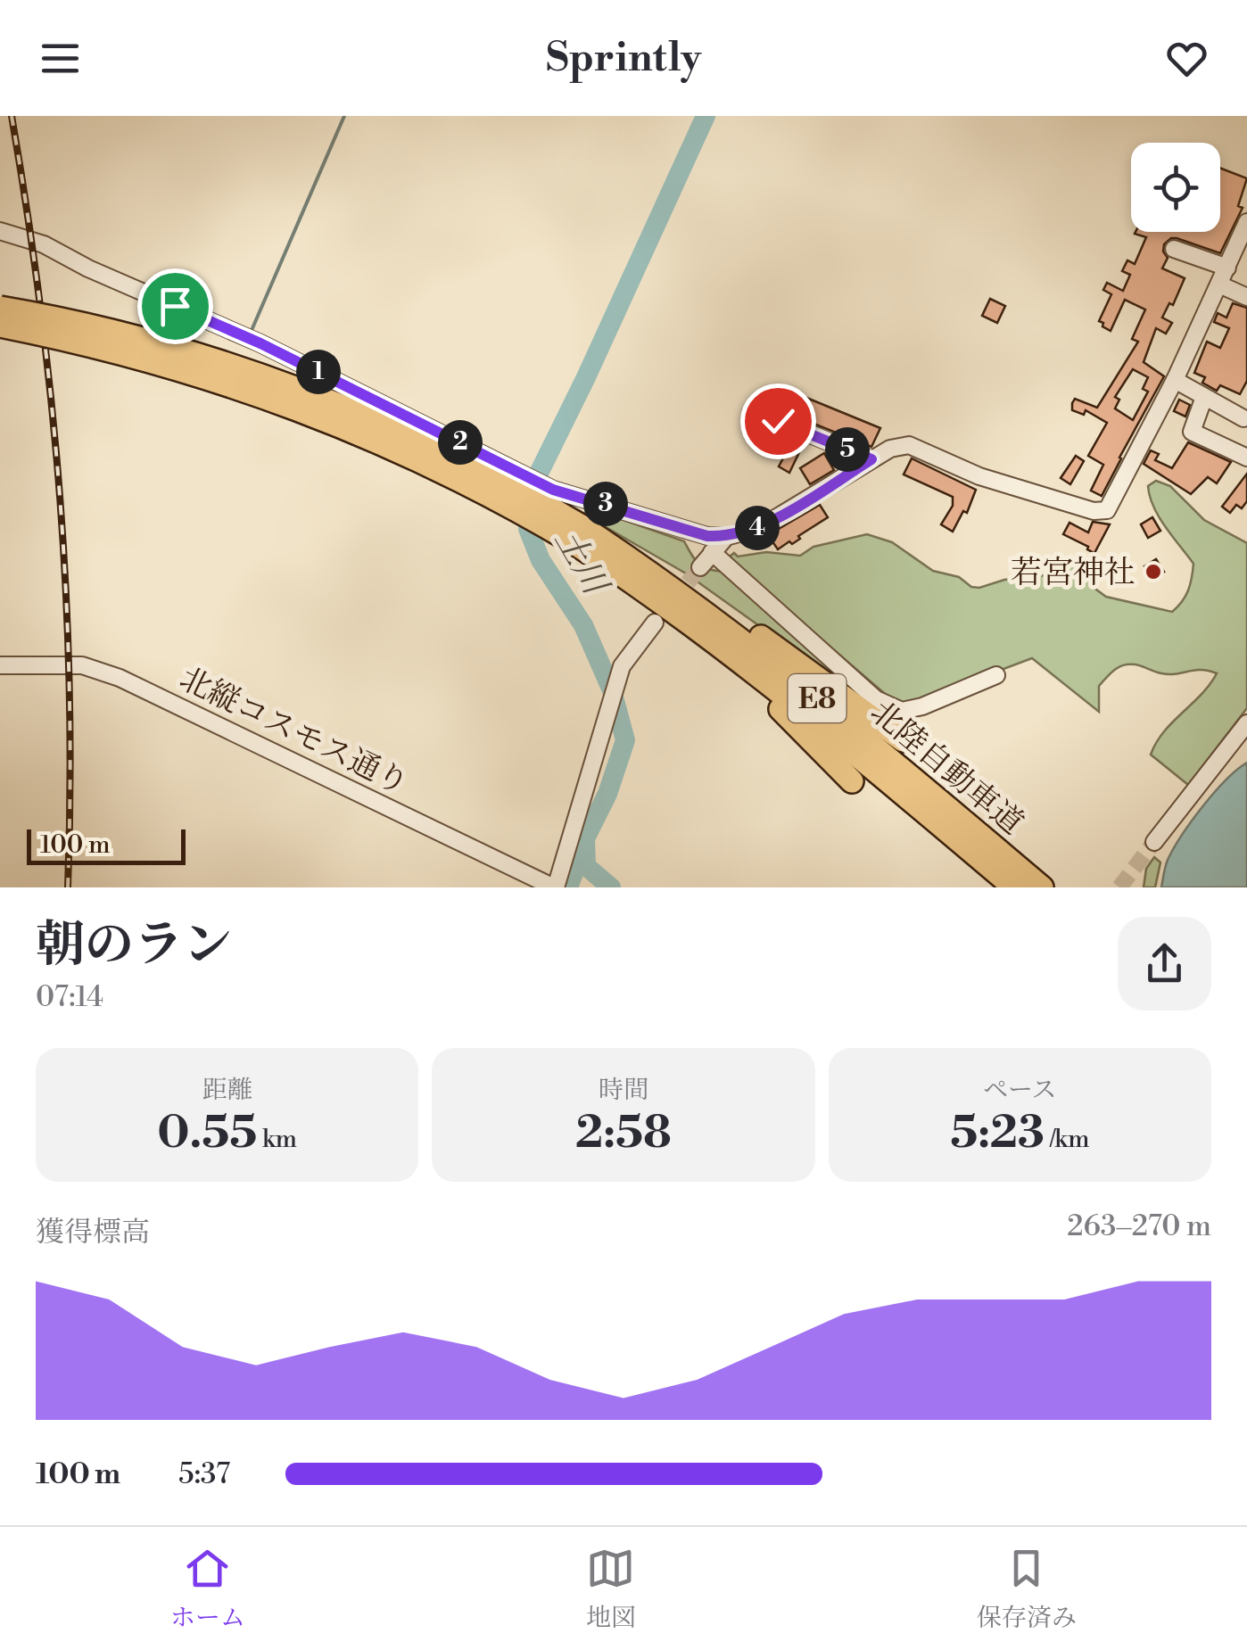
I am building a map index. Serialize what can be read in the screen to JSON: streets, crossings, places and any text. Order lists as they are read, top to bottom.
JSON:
{
  "streets": {
    "highway": ["E8", "北陸自動車道"],
    "street": ["北縦コスモス通り"]
  },
  "water": ["土川"],
  "places": ["若宮神社"],
  "scale_bar": "100 m",
  "page": {
    "header": "Sprintly",
    "pins": [
      "1",
      "2",
      "5",
      "3",
      "4"
    ],
    "scale": "100 m",
    "heading": ["朝のラン", "07:14"],
    "stats": [
      ["距離", "0.55 km"],
      ["時間", "2:58"],
      ["ペース", "5:23 /km"]
    ],
    "chart": ["獲得標高", "263–270 m"],
    "list": [
      {
        "name": "100 m",
        "note": "5:37"
      }
    ],
    "tabs": ["ホーム", "地図", "保存済み"]
  }
}
